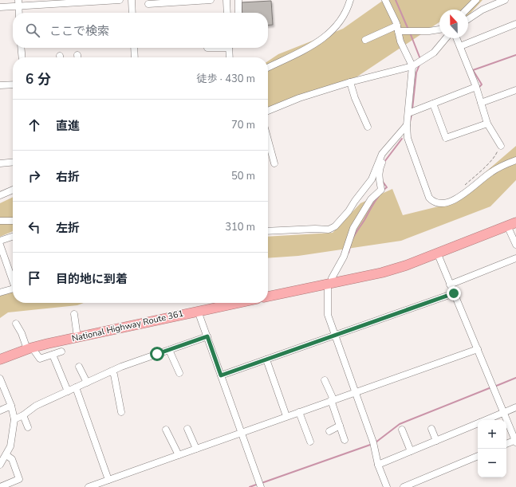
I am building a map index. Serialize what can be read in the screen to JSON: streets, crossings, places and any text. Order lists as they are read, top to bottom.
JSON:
{
  "streets": {
    "highway": ["National Highway Route 361"]
  },
  "north": "top",
  "page": {
    "search": "ここで検索",
    "heading": ["6 分", "徒歩 · 430 m"],
    "list": [
      ["直進", "70 m"],
      ["右折", "50 m"],
      ["左折", "310 m"],
      "目的地に到着"
    ],
    "map_buttons": ["+", "−"]
  }
}
